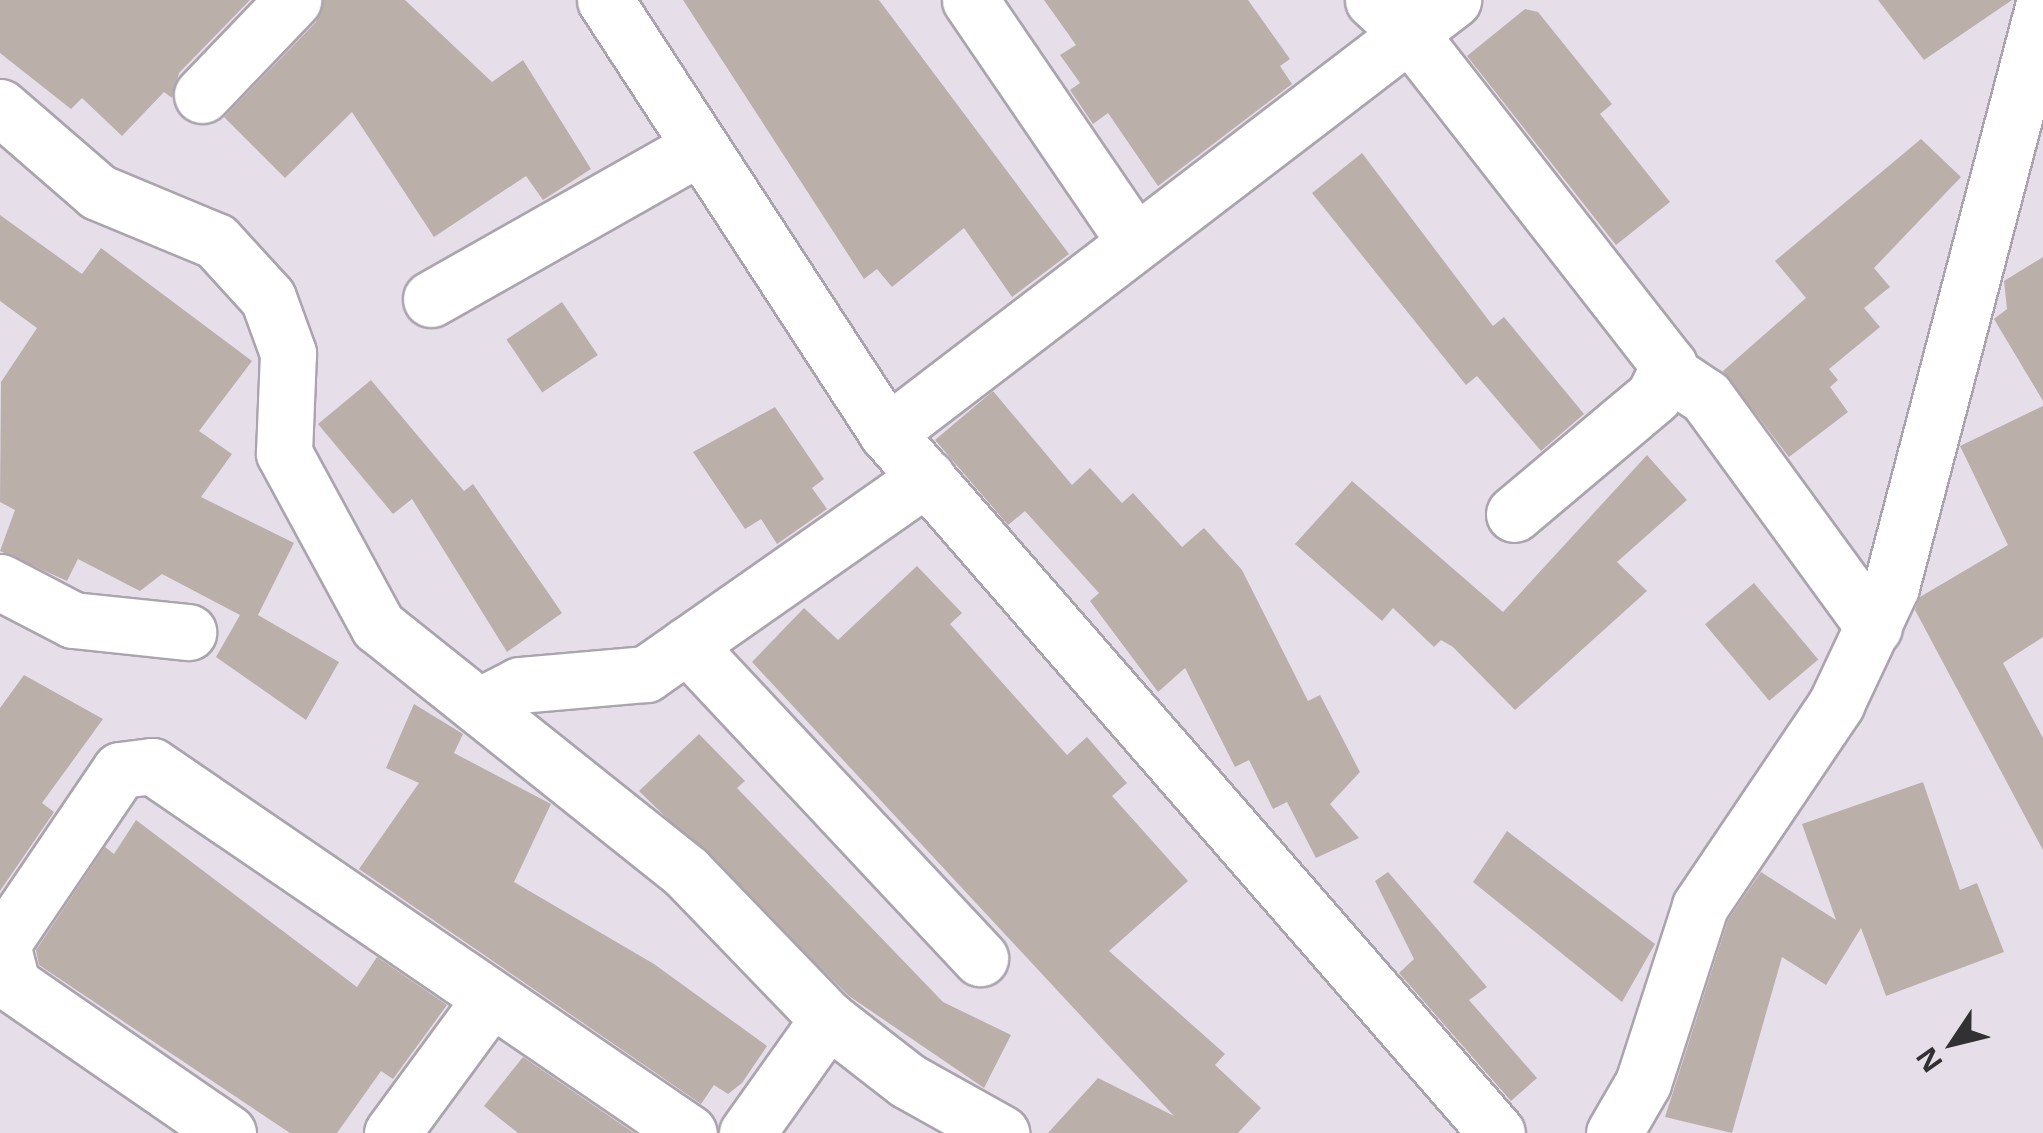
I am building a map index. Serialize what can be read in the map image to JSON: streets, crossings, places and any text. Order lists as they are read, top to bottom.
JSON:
{
  "north": "bottom left"
}
